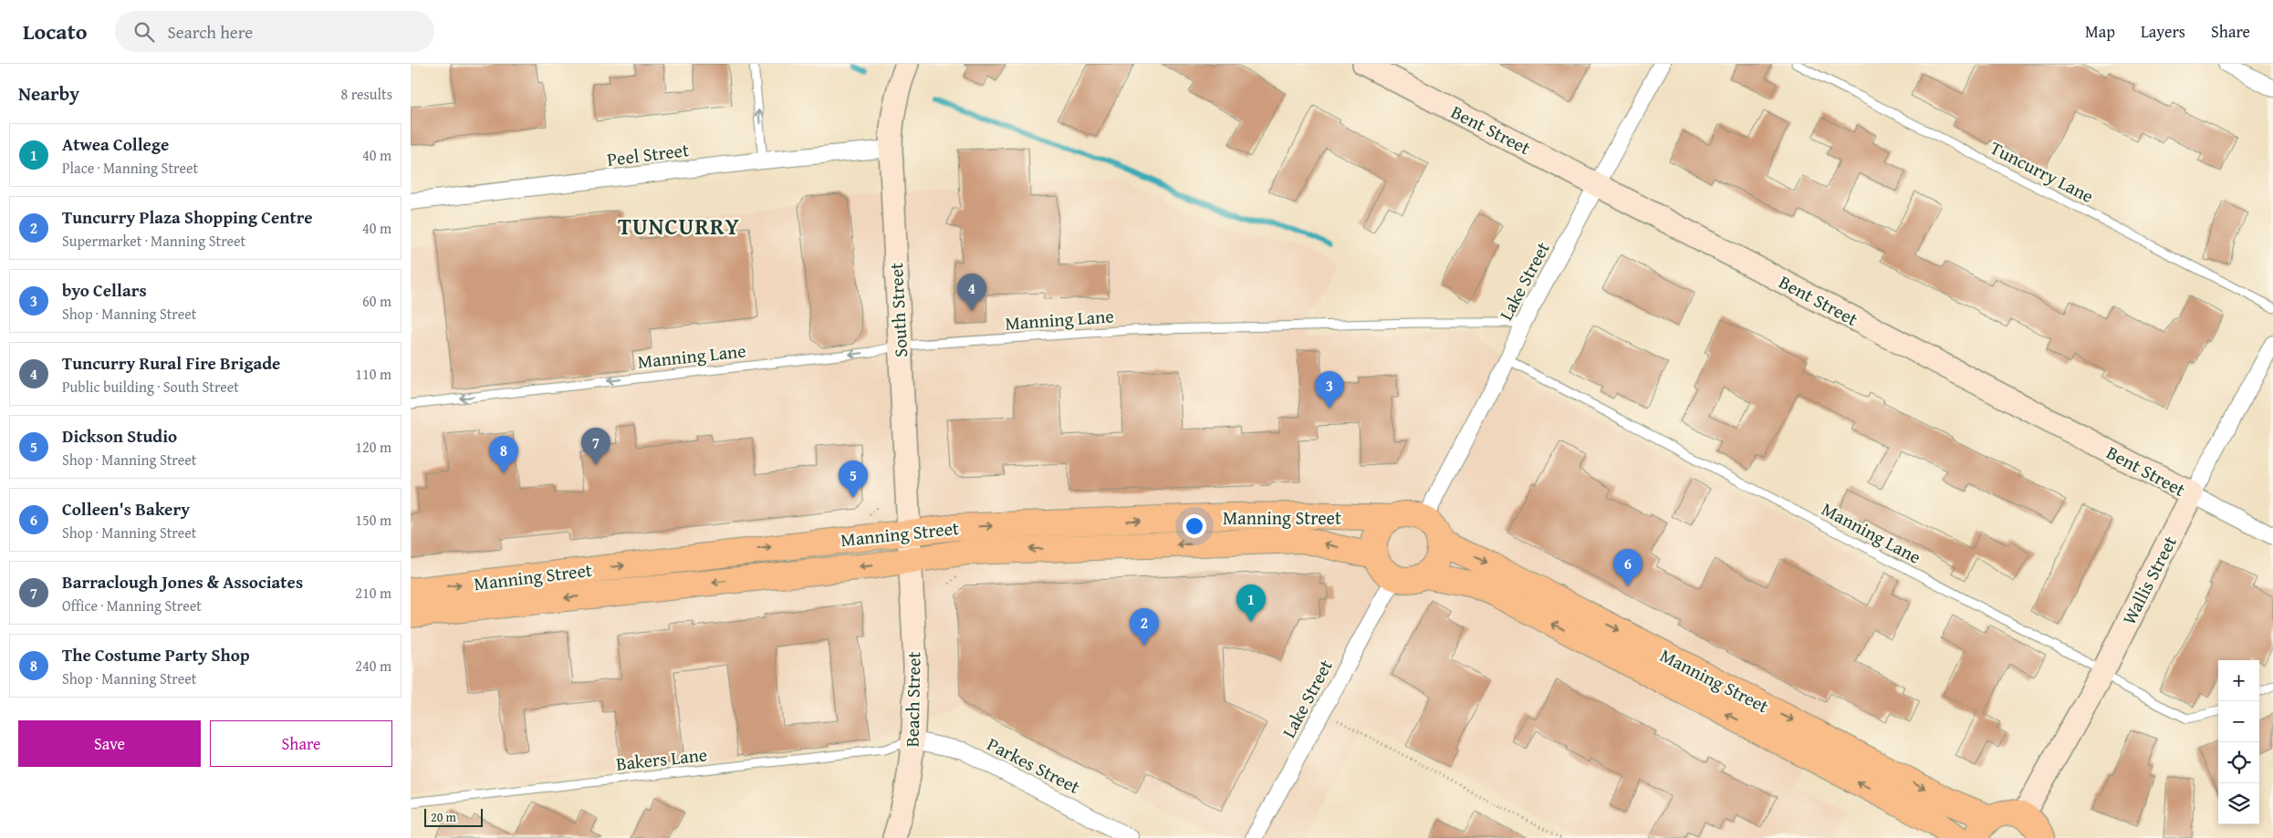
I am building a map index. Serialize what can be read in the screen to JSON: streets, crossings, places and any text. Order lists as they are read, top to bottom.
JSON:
{
  "streets": {
    "main road": ["Manning Street"],
    "street": [
      "Bent Street",
      "Peel Street",
      "Lake Street",
      "South Street",
      "Wallis Street",
      "Beach Street",
      "Parkes Street"
    ],
    "lane": ["Tuncurry Lane", "Manning Lane", "Bakers Lane"]
  },
  "crossings": [
    ["Bent Street", "Lake Street"],
    ["Bent Street", "Wallis Street"],
    ["Peel Street", "South Street"],
    ["Lake Street", "Manning Lane"],
    ["Lake Street", "Manning Street"],
    ["South Street", "Manning Lane"],
    ["South Street", "Manning Street"],
    ["South Street", "Beach Street"],
    ["Manning Lane", "Wallis Street"],
    ["Manning Street", "Beach Street"],
    ["Beach Street", "Bakers Lane"],
    ["Beach Street", "Parkes Street"],
    ["Bakers Lane", "Parkes Street"]
  ],
  "districts": ["TUNCURRY"],
  "scale_bar": "20 m",
  "page": {
    "header": "Locato",
    "search": "Search here",
    "nav": ["Map", "Layers", "Share"],
    "heading": ["Nearby", "8 results"],
    "list": [
      {
        "mark": "1",
        "name": "Atwea College",
        "note": "Place · Manning Street",
        "value": "40 m"
      },
      {
        "mark": "2",
        "name": "Tuncurry Plaza Shopping Centre",
        "note": "Supermarket · Manning Street",
        "value": "40 m"
      },
      {
        "mark": "3",
        "name": "byo Cellars",
        "note": "Shop · Manning Street",
        "value": "60 m"
      },
      {
        "mark": "4",
        "name": "Tuncurry Rural Fire Brigade",
        "note": "Public building · South Street",
        "value": "110 m"
      },
      {
        "mark": "5",
        "name": "Dickson Studio",
        "note": "Shop · Manning Street",
        "value": "120 m"
      },
      {
        "mark": "6",
        "name": "Colleen's Bakery",
        "note": "Shop · Manning Street",
        "value": "150 m"
      },
      {
        "mark": "7",
        "name": "Barraclough Jones & Associates",
        "note": "Office · Manning Street",
        "value": "210 m"
      },
      {
        "mark": "8",
        "name": "The Costume Party Shop",
        "note": "Shop · Manning Street",
        "value": "240 m"
      }
    ],
    "pins": [
      "4",
      "3",
      "7",
      "8",
      "5",
      "6",
      "1",
      "2"
    ],
    "map_buttons": ["+", "−"],
    "buttons": ["Save", "Share"],
    "scale": "20 m"
  }
}
